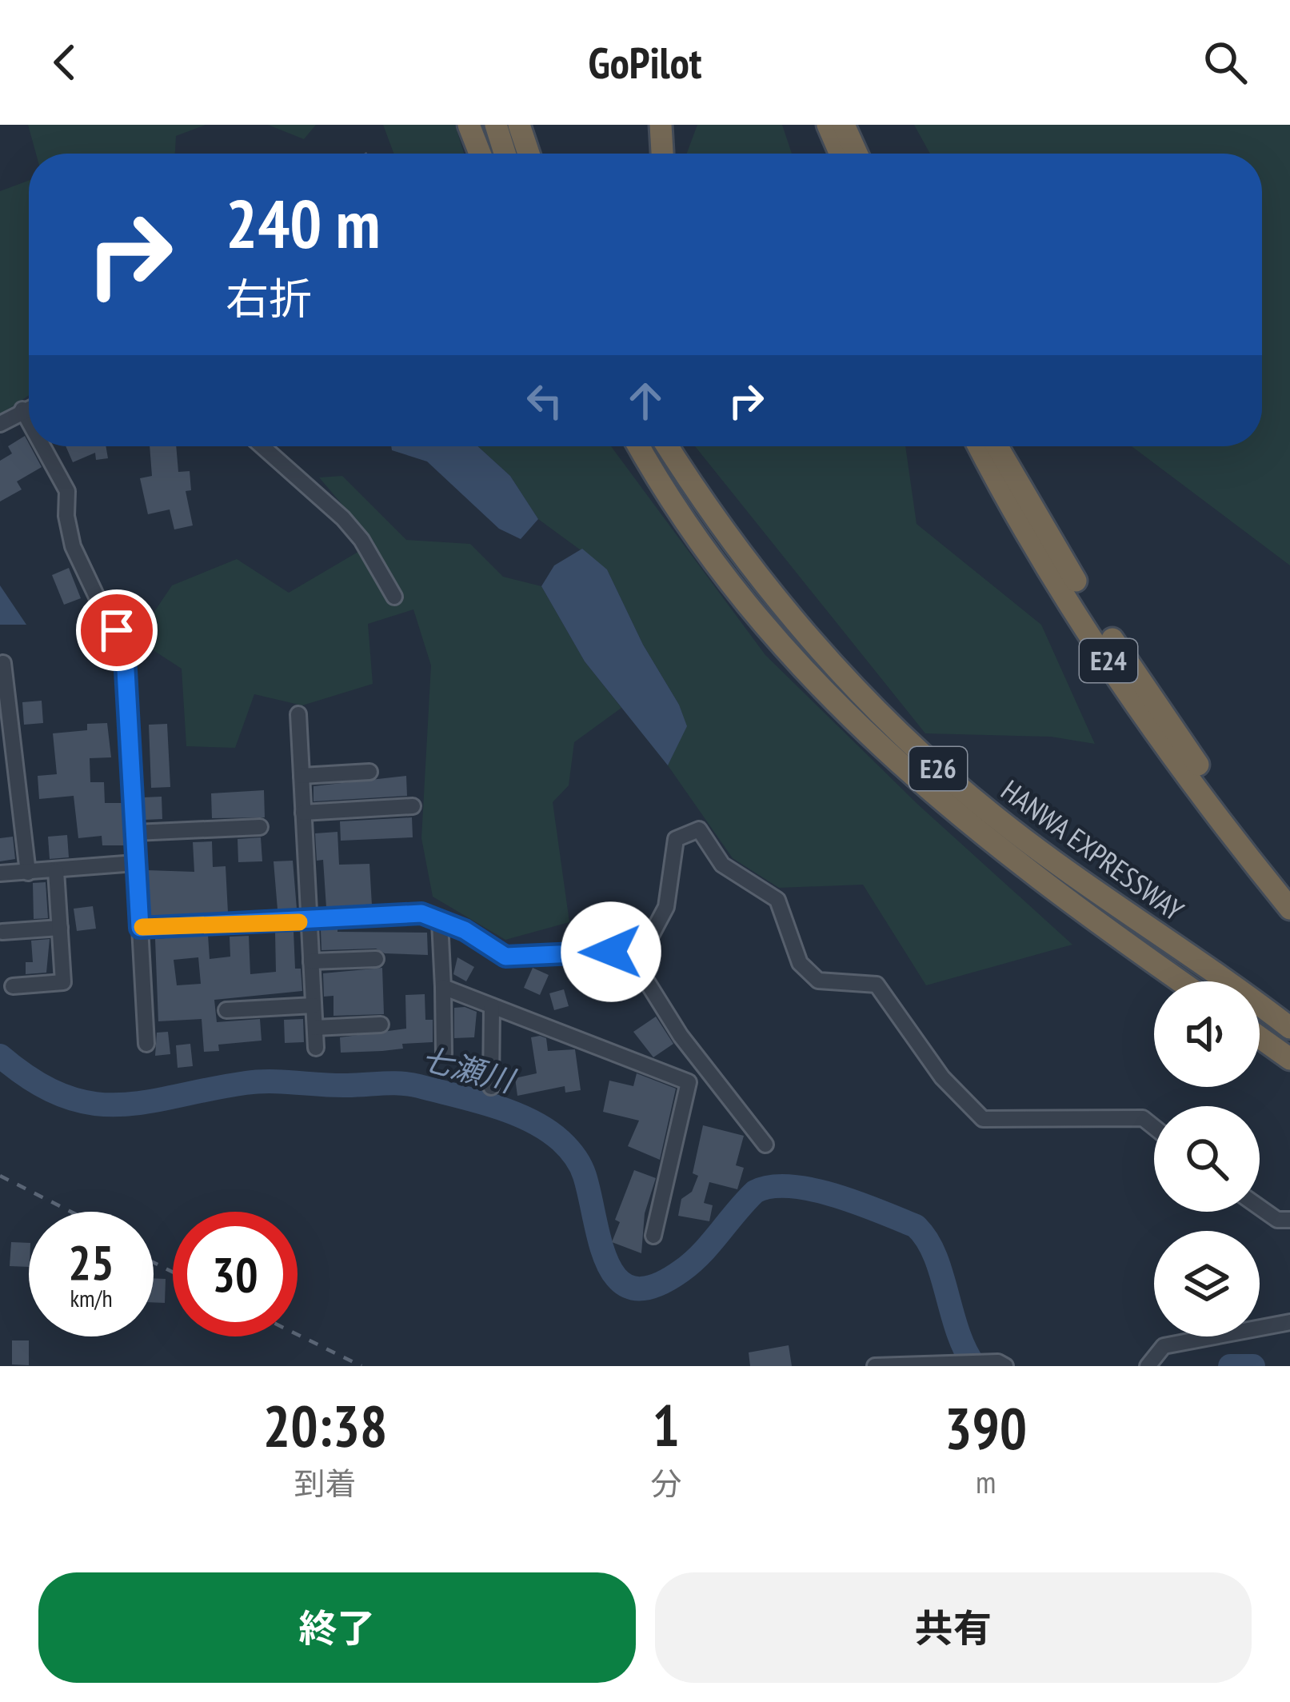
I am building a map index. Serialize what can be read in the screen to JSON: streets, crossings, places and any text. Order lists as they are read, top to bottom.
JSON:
{
  "streets": {
    "highway": ["E24", "E26", "HANWA EXPRESSWAY"]
  },
  "water": ["七瀬川"],
  "page": {
    "header": "GoPilot",
    "turn": ["240 m", "右折"],
    "speed": "25 km/h",
    "limit": "30",
    "eta": [
      "20:38",
      "到着",
      "1",
      "分",
      "390",
      "m"
    ],
    "buttons": ["終了", "共有"]
  }
}
